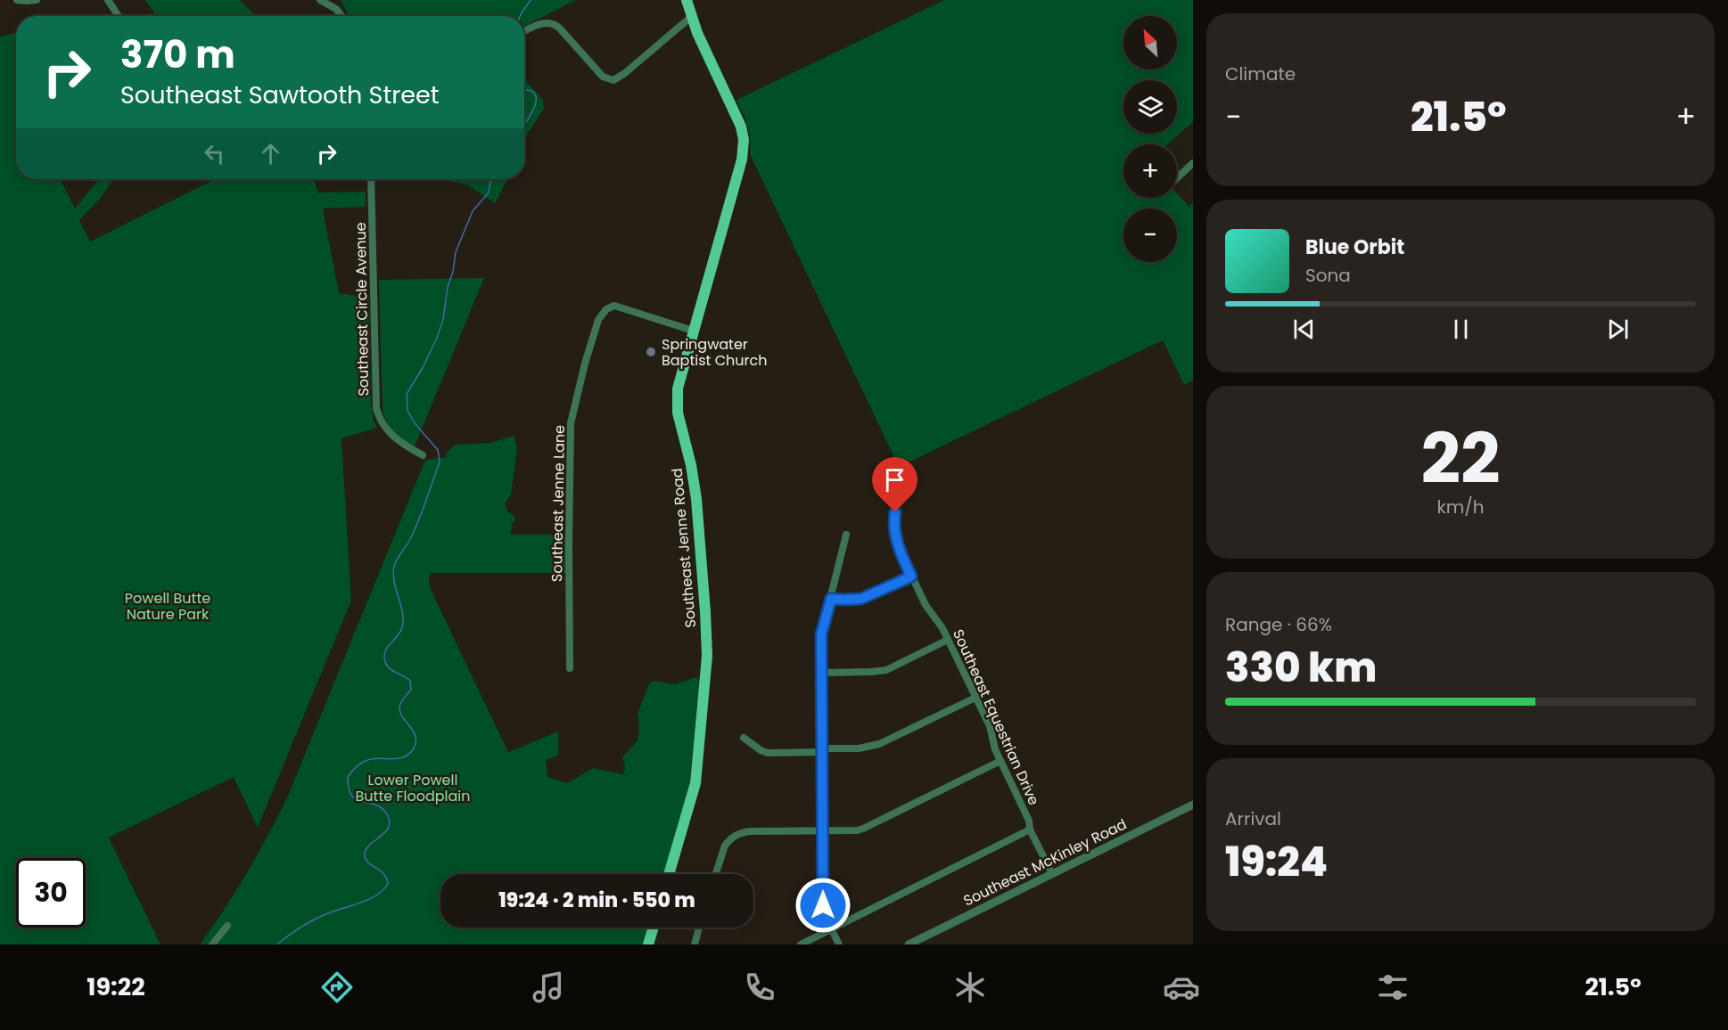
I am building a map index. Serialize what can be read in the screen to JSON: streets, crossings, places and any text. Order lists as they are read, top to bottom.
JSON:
{
  "streets": {
    "main road": ["Southeast Jenne Road"],
    "street": [
      "Southeast Circle Avenue",
      "Southeast Jenne Lane",
      "Southeast Equestrian Drive",
      "Southeast McKinley Road"
    ]
  },
  "crossings": [
    ["Southeast Jenne Lane", "Southeast Jenne Road"],
    ["Southeast Equestrian Drive", "Southeast McKinley Road"]
  ],
  "parks": ["Powell Butte Nature Park", "Lower Powell Butte Floodplain"],
  "places": ["Springwater Baptist Church"],
  "north": "top left",
  "page": {
    "tile": [
      "Climate",
      ["22", "km/h"],
      ["Range · 66%", "330 km"],
      ["Arrival", "19:24"]
    ],
    "map_buttons": ["+", "−"],
    "turn": ["370 m", "Southeast Sawtooth Street"],
    "heat": ["−", "21.5°", "+"],
    "song": ["Blue Orbit", "Sona"],
    "limit": "30",
    "trip": "19:24 · 2 min · 550 m",
    "tabs": ["19:22", "21.5°"]
  }
}
